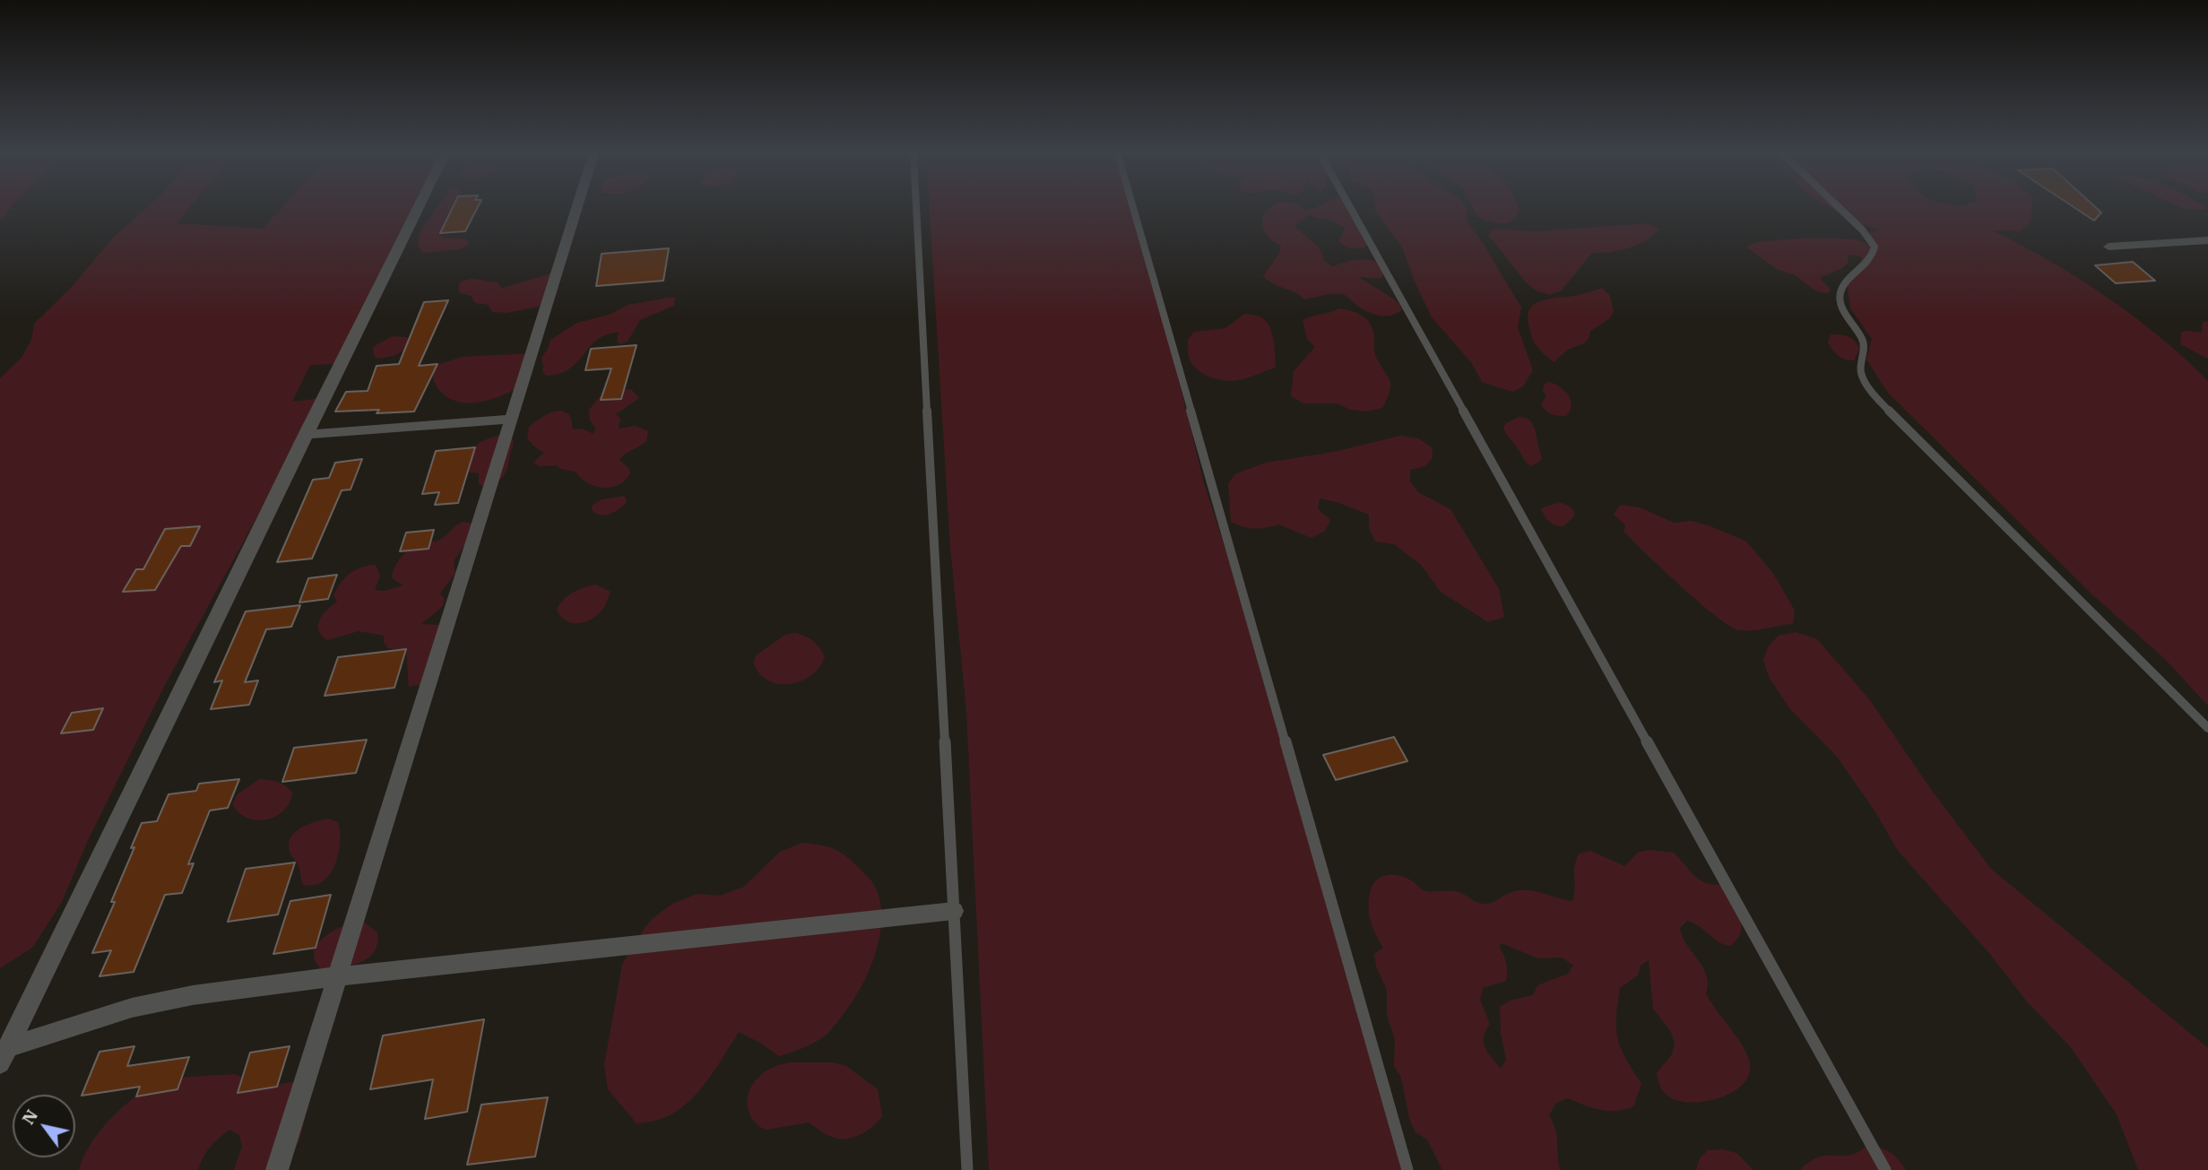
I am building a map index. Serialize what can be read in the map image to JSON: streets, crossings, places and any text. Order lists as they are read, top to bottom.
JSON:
{
  "north": "top left"
}
